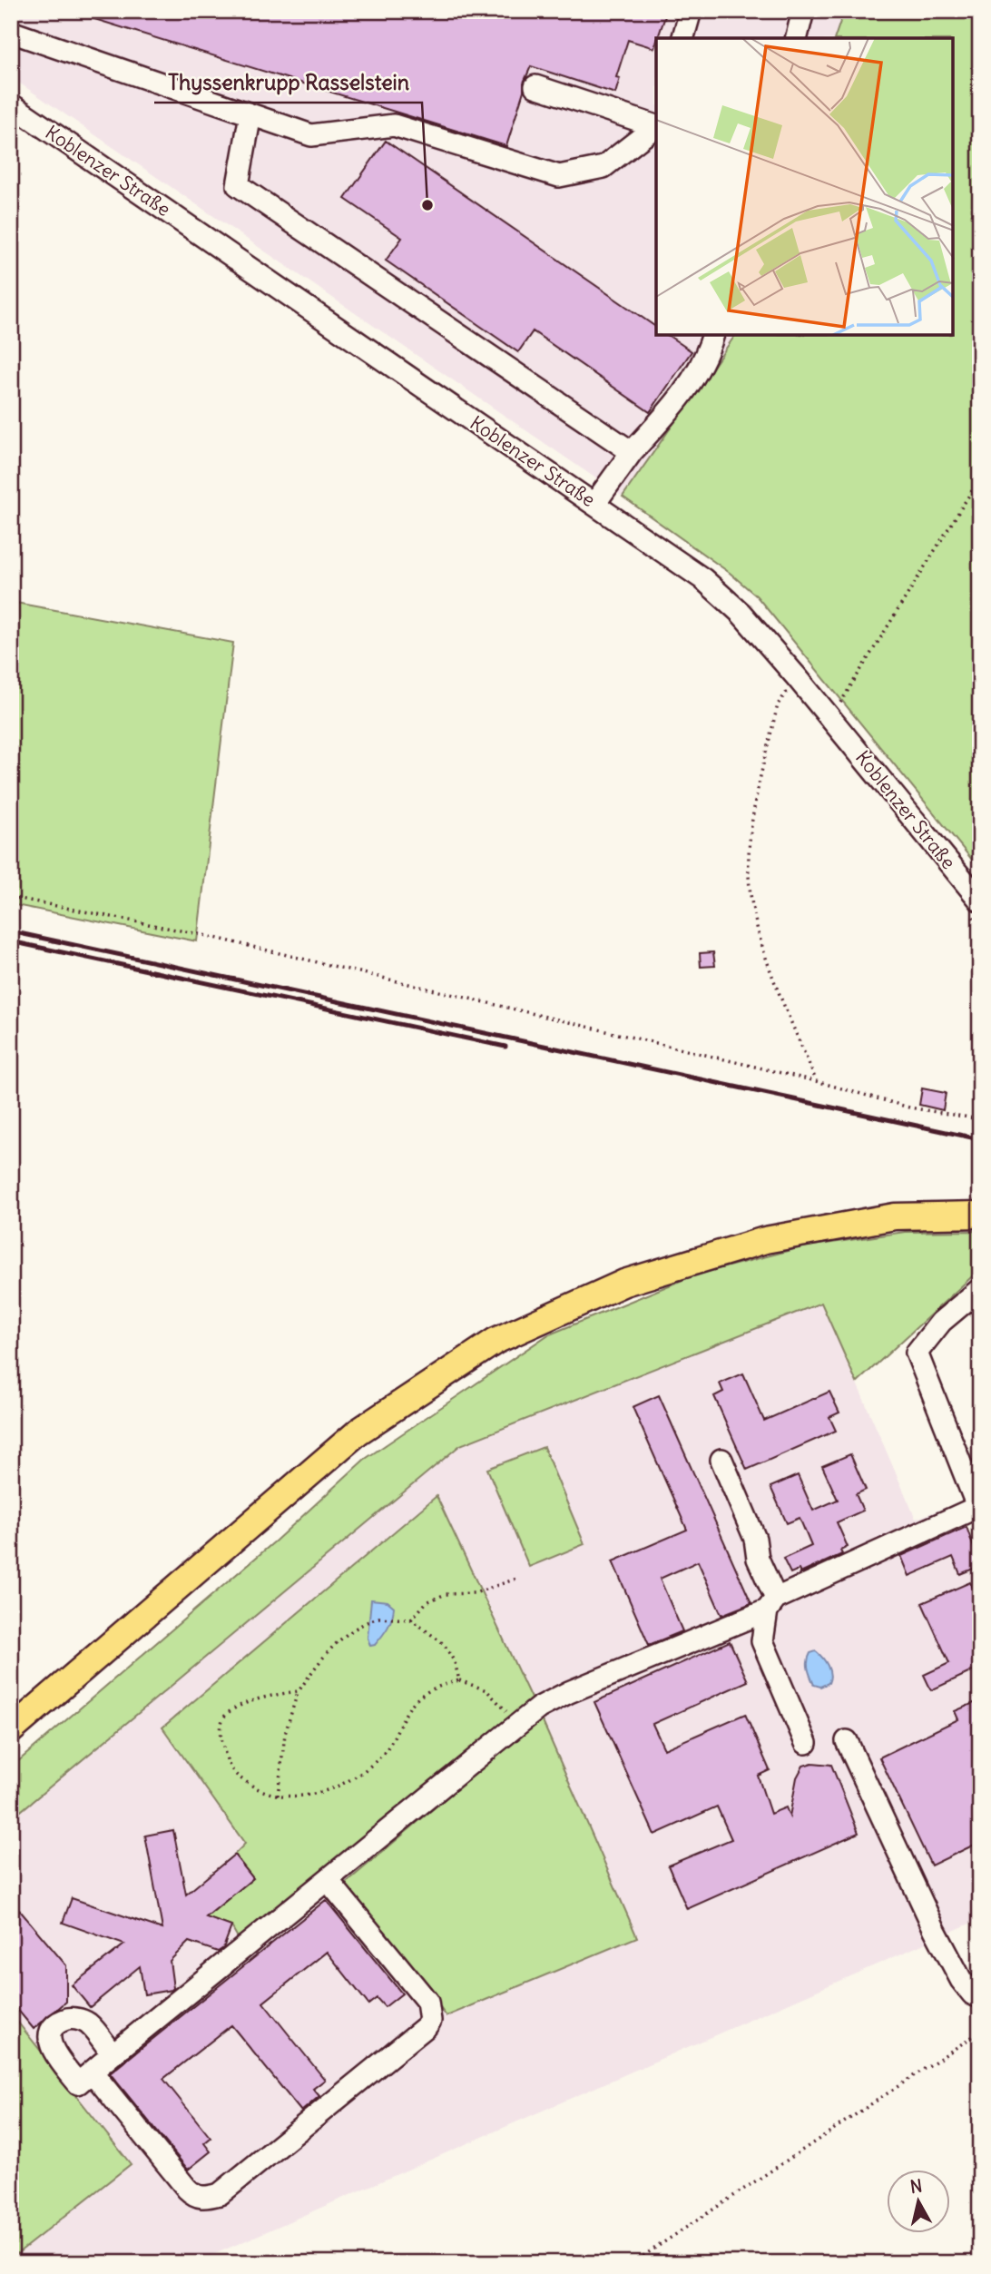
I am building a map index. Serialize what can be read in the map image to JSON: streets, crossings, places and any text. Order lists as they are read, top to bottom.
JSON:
{
  "streets": {
    "street": ["Koblenzer Straße"]
  },
  "places": ["Thyssenkrupp Rasselstein"],
  "north": "top"
}
